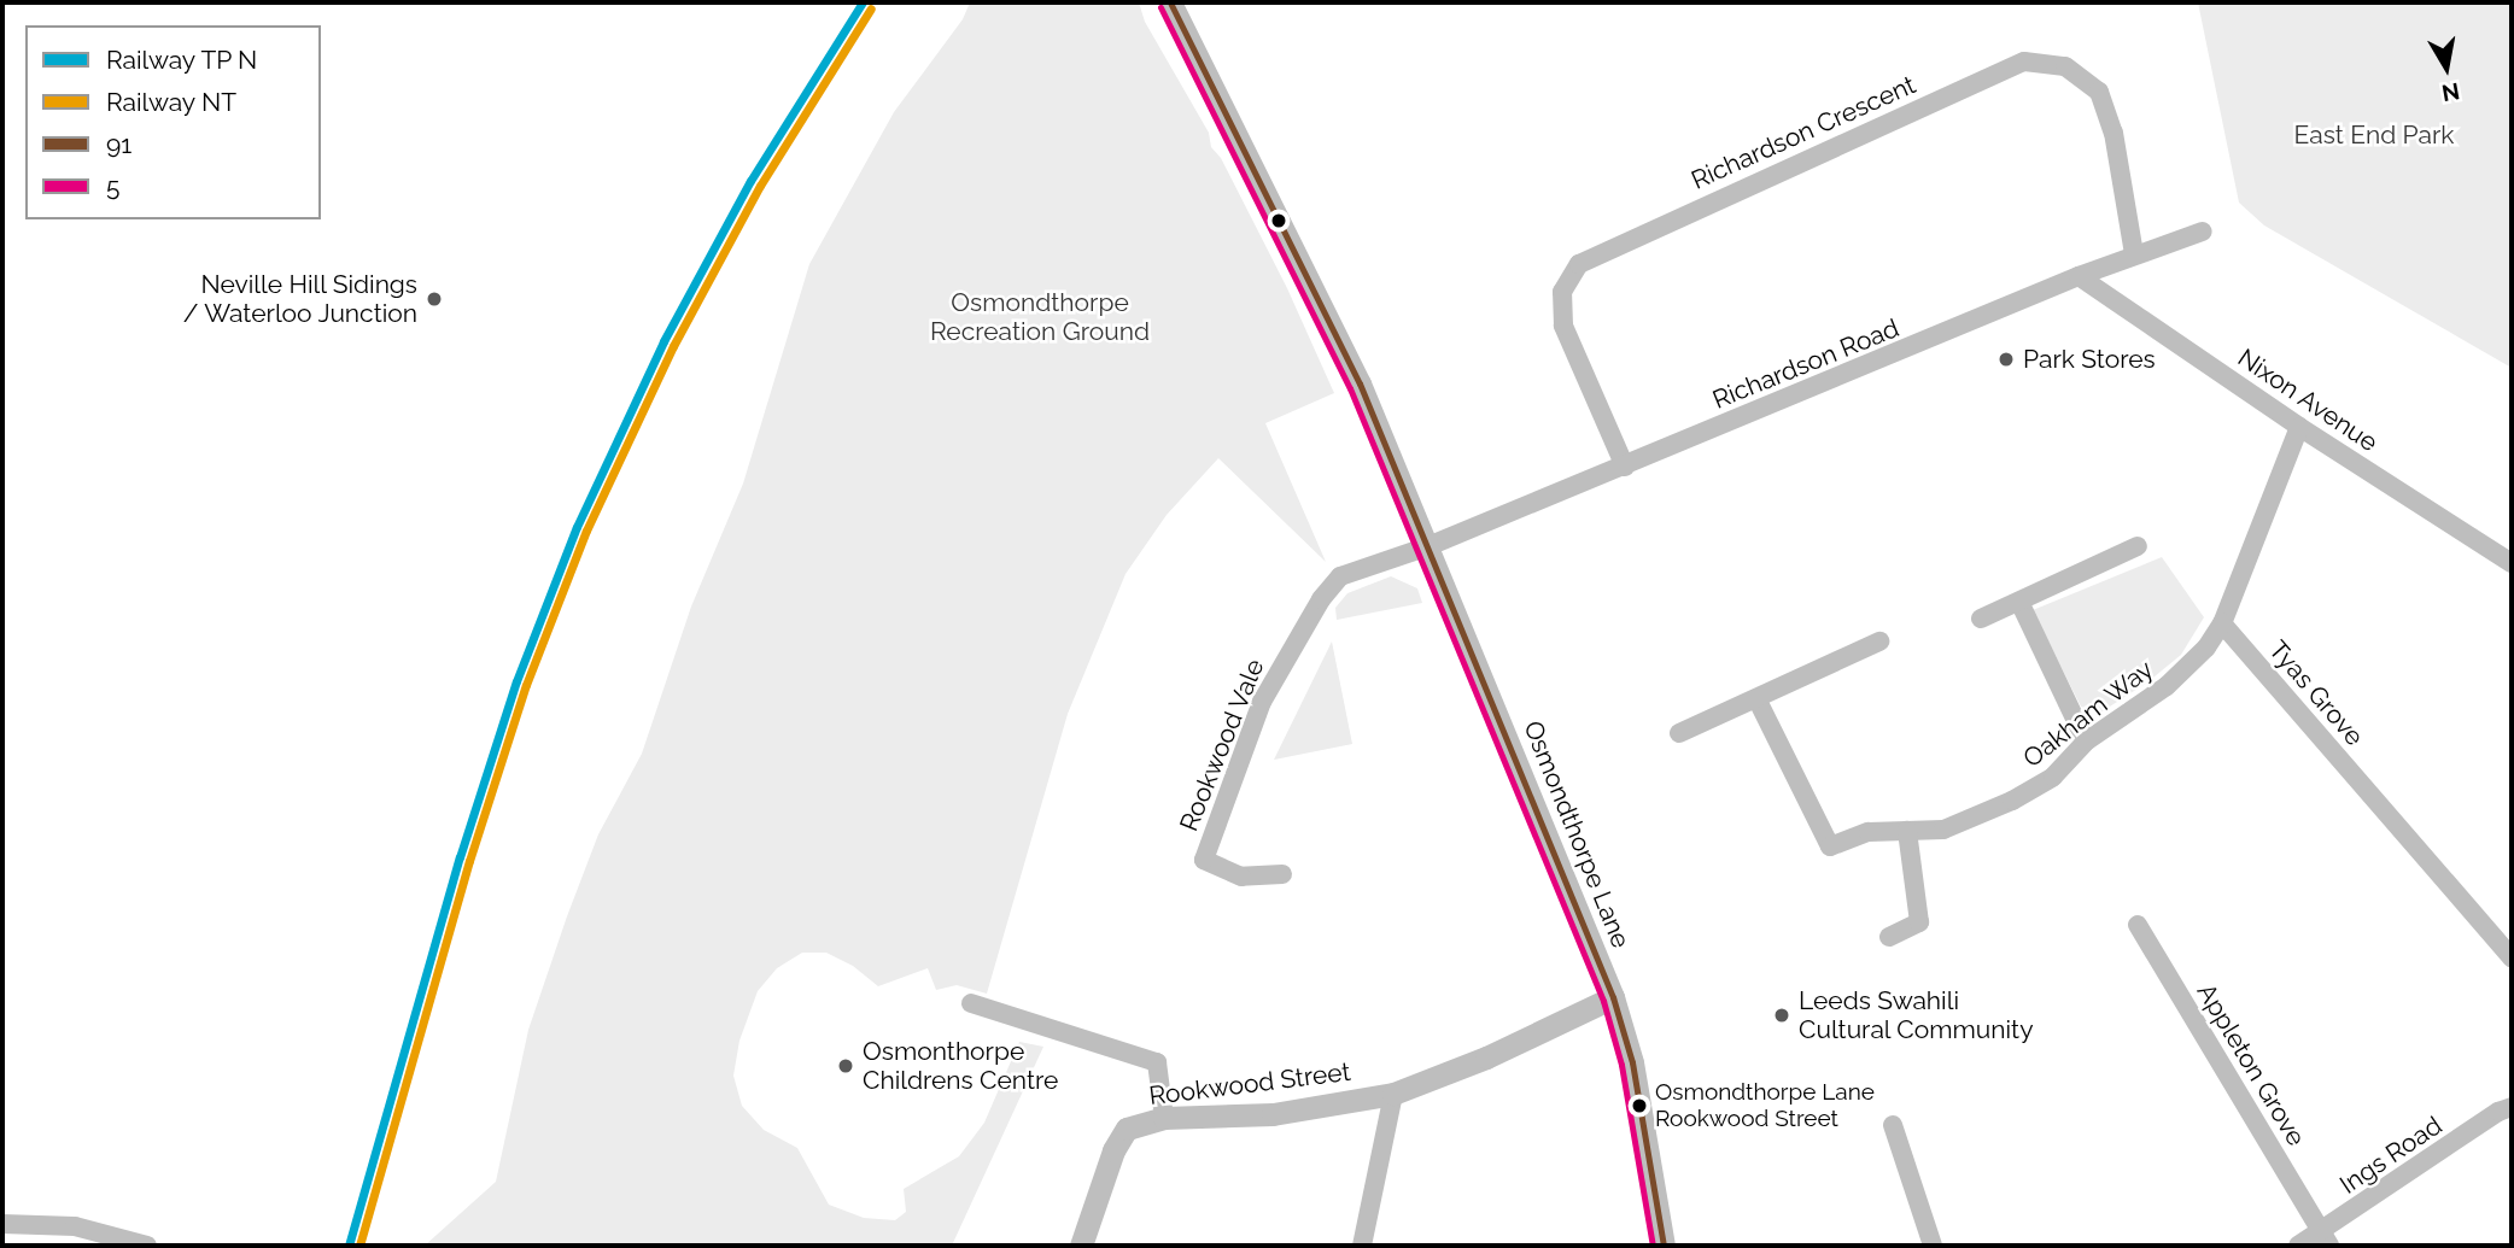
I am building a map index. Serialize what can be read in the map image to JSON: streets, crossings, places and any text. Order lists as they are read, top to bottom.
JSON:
{
  "streets": {
    "street": [
      "Richardson Crescent",
      "Richardson Road",
      "Nixon Avenue",
      "Tyas Grove",
      "Oakham Way",
      "Rookwood Vale",
      "Osmondthorpe Lane",
      "Appleton Grove",
      "Rookwood Street",
      "Ings Road"
    ]
  },
  "crossings": [
    ["Richardson Crescent", "Richardson Road"],
    ["Richardson Road", "Nixon Avenue"],
    ["Richardson Road", "Rookwood Vale"],
    ["Richardson Road", "Osmondthorpe Lane"],
    ["Tyas Grove", "Oakham Way"],
    ["Rookwood Vale", "Osmondthorpe Lane"],
    ["Osmondthorpe Lane", "Rookwood Street"],
    ["Appleton Grove", "Ings Road"]
  ],
  "parks": ["East End Park", "Osmondthorpe Recreation Ground"],
  "places": [
    "Neville Hill Sidings / Waterloo Junction",
    "Park Stores",
    "Leeds Swahili Cultural Community",
    "Osmonthorpe Childrens Centre",
    "Osmondthorpe Lane Rookwood Street"
  ],
  "lines": ["transit line 91", "transit line 5", "rail line NT"],
  "legend": [
    "Railway TP N",
    "Railway NT",
    "91",
    "5"
  ],
  "north": "bottom"
}
